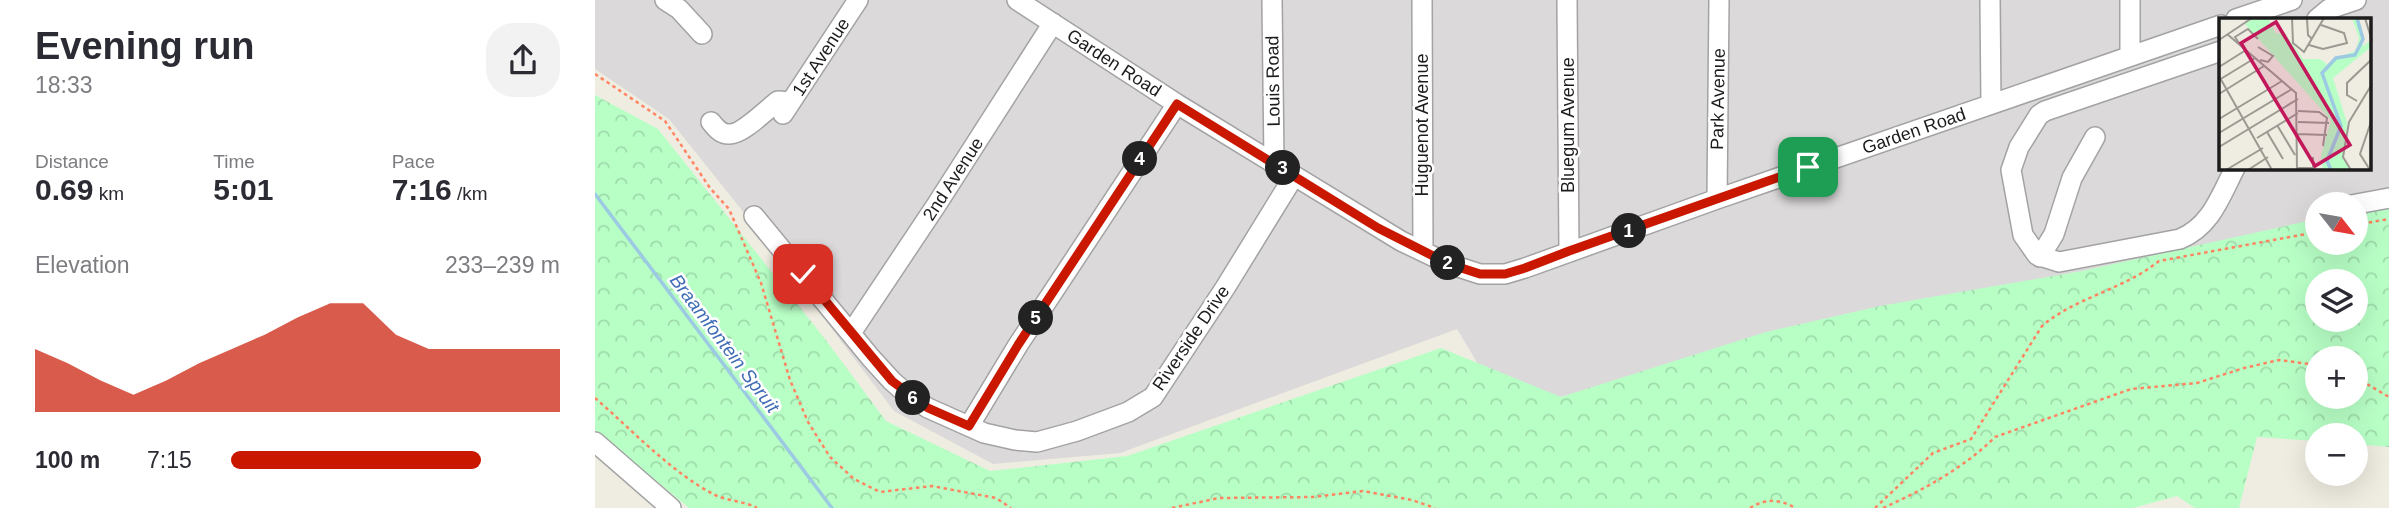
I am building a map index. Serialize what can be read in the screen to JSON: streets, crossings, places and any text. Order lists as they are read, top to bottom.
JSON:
{
  "streets": {
    "street": [
      "1st Avenue",
      "Garden Road",
      "Louis Road",
      "Park Avenue",
      "Huguenot Avenue",
      "Bluegum Avenue",
      "2nd Avenue",
      "Riverside Drive"
    ]
  },
  "crossings": [
    ["Garden Road", "Louis Road"],
    ["Garden Road", "Park Avenue"],
    ["Garden Road", "Huguenot Avenue"],
    ["Garden Road", "Bluegum Avenue"],
    ["Garden Road", "2nd Avenue"],
    ["Garden Road", "Riverside Drive"],
    ["2nd Avenue", "Riverside Drive"]
  ],
  "water": ["Braamfontein Spruit"],
  "north": "bottom right",
  "page": {
    "heading": ["Evening run", "18:33"],
    "stats": [
      ["Distance", "0.69 km"],
      ["Time", "5:01"],
      ["Pace", "7:16 /km"]
    ],
    "pins": [
      "4",
      "3",
      "1",
      "2",
      "5",
      "6"
    ],
    "map_buttons": ["+", "−"],
    "chart": ["Elevation", "233–239 m"],
    "list": [
      {
        "name": "100 m",
        "note": "7:15"
      }
    ]
  }
}
